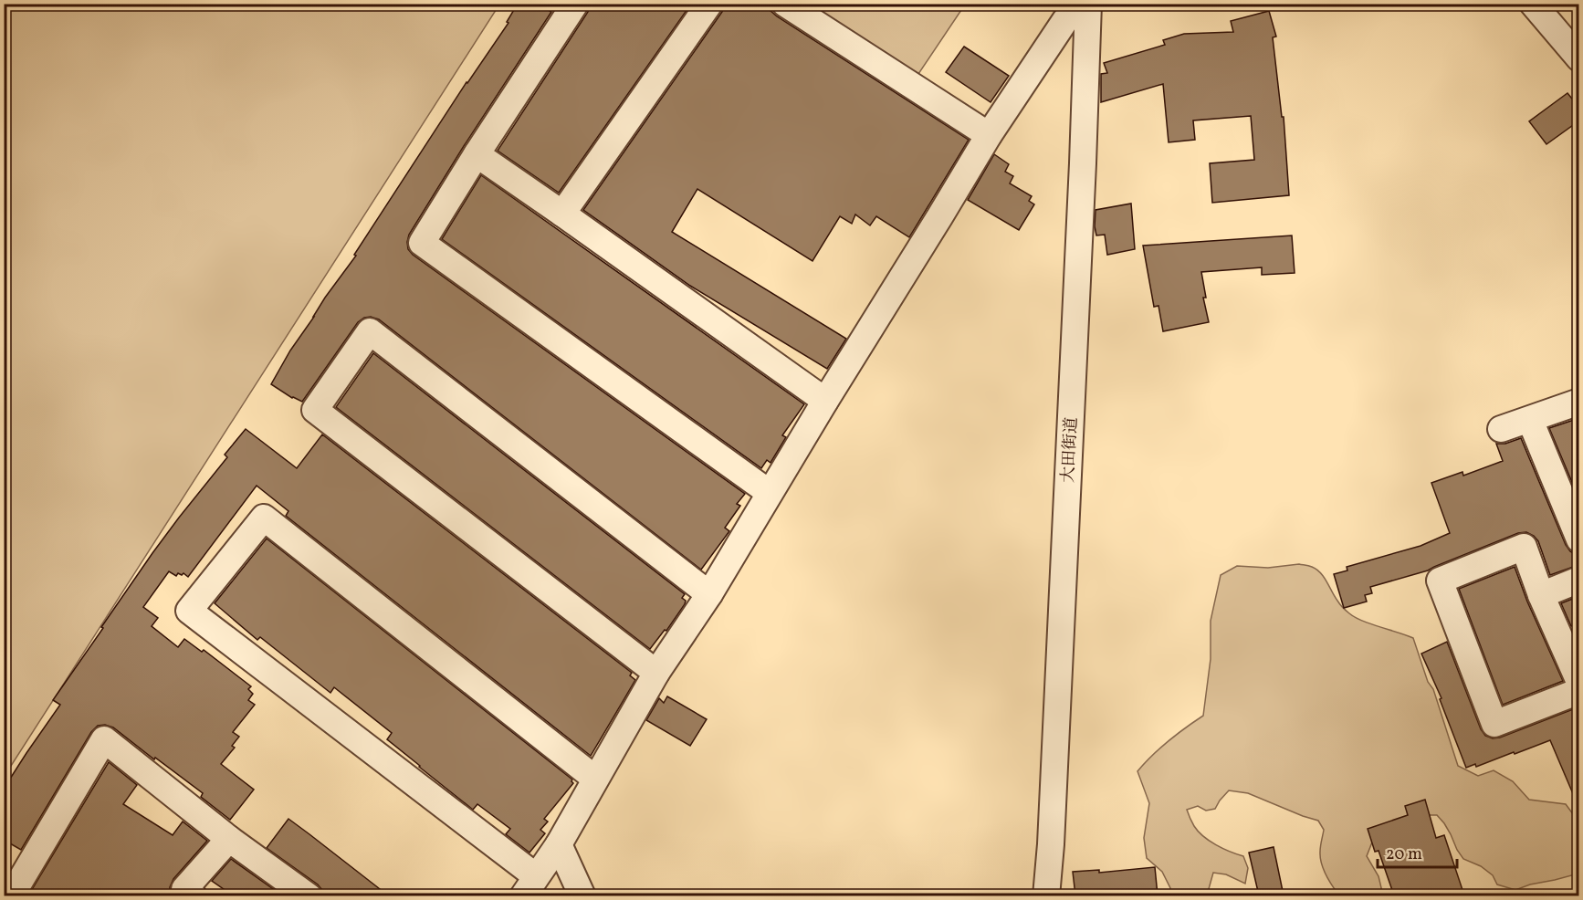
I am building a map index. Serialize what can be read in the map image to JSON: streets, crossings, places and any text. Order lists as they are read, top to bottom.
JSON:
{
  "streets": {
    "street": ["大田街道"]
  },
  "scale_bar": "20 m"
}
